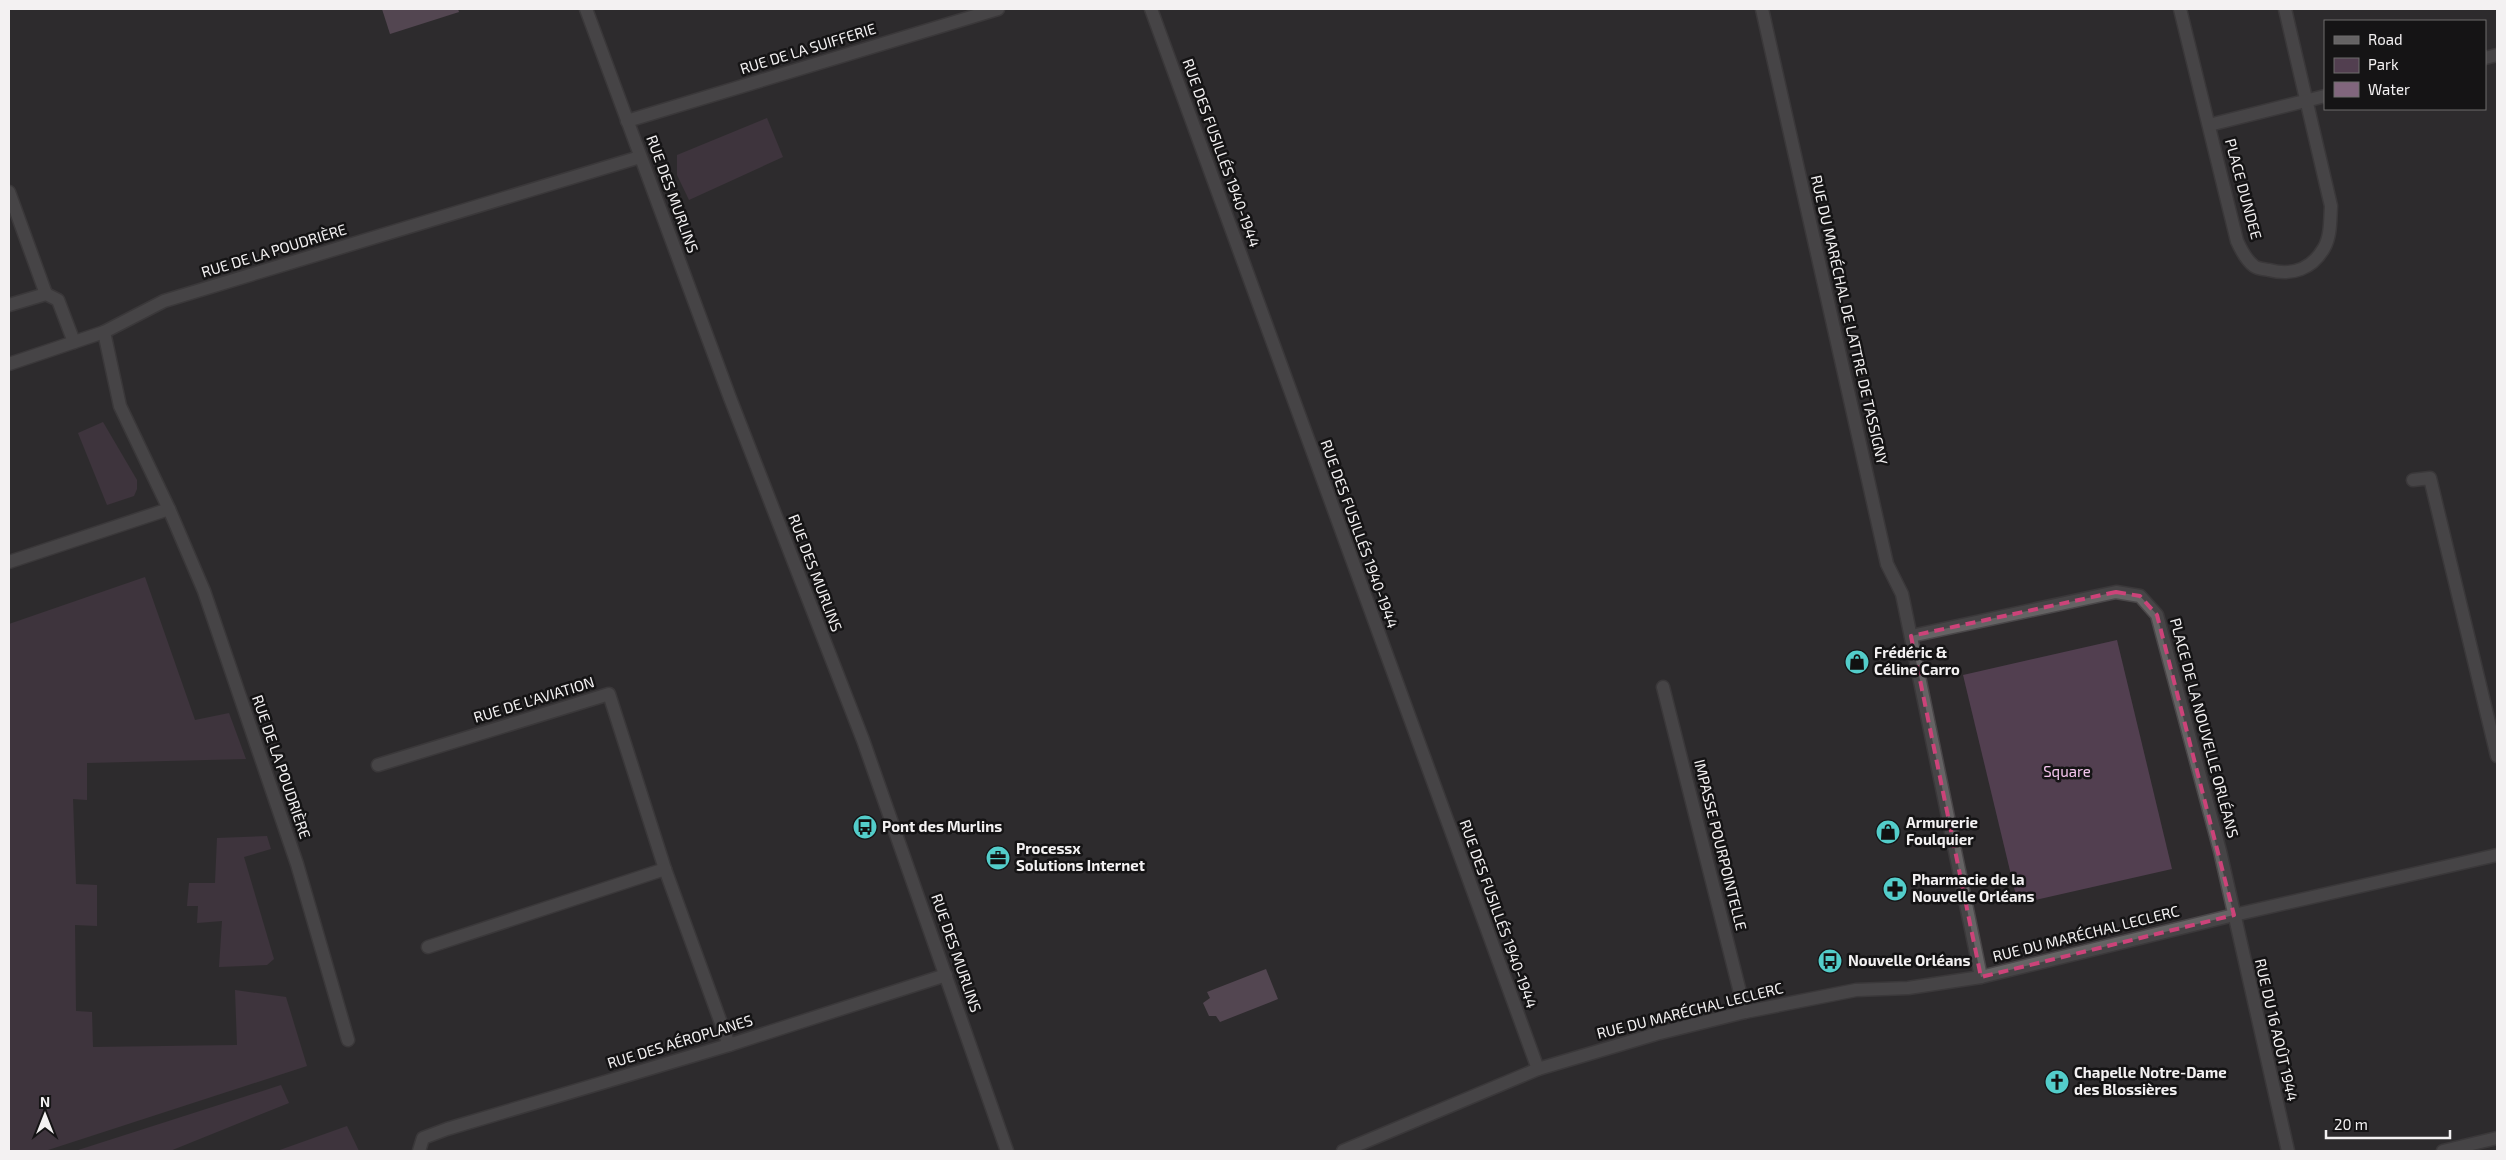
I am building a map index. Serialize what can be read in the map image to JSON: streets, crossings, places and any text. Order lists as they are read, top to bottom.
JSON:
{
  "streets": {
    "street": [
      "RUE DE LA SUIFFERIE",
      "RUE DES FUSILLÉS 1940-1944",
      "PLACE DUNDEE",
      "RUE DES MURLINS",
      "RUE DE LA POUDRIÈRE",
      "RUE DU MARÉCHAL DE LATTRE DE TASSIGNY",
      "RUE DE L'AVIATION",
      "PLACE DE LA NOUVELLE ORLÉANS",
      "IMPASSE POURPOINTELLE",
      "RUE DU MARÉCHAL LECLERC",
      "RUE DU 16 AOÛT 1944",
      "RUE DES AÉROPLANES"
    ]
  },
  "crossings": [
    ["RUE DE LA SUIFFERIE", "RUE DES MURLINS"],
    ["RUE DES FUSILLÉS 1940-1944", "RUE DU MARÉCHAL LECLERC"],
    ["RUE DES MURLINS", "RUE DE LA POUDRIÈRE"],
    ["RUE DES MURLINS", "RUE DES AÉROPLANES"],
    ["RUE DU MARÉCHAL DE LATTRE DE TASSIGNY", "PLACE DE LA NOUVELLE ORLÉANS"],
    ["RUE DE L'AVIATION", "RUE DES AÉROPLANES"],
    ["PLACE DE LA NOUVELLE ORLÉANS", "RUE DU MARÉCHAL LECLERC"],
    ["PLACE DE LA NOUVELLE ORLÉANS", "RUE DU 16 AOÛT 1944"],
    ["IMPASSE POURPOINTELLE", "RUE DU MARÉCHAL LECLERC"],
    ["RUE DU MARÉCHAL LECLERC", "RUE DU 16 AOÛT 1944"]
  ],
  "parks": ["Square"],
  "places": {
    "shop": ["Frédéric & Céline Carro", "Armurerie Foulquier"],
    "bus stop": ["Pont des Murlins", "Nouvelle Orléans"],
    "office": ["Processx Solutions Internet"],
    "pharmacy": ["Pharmacie de la Nouvelle Orléans"],
    "church": ["Chapelle Notre-Dame des Blossières"]
  },
  "legend": ["Road", "Park", "Water"],
  "scale_bar": "20 m",
  "north": "top"
}
